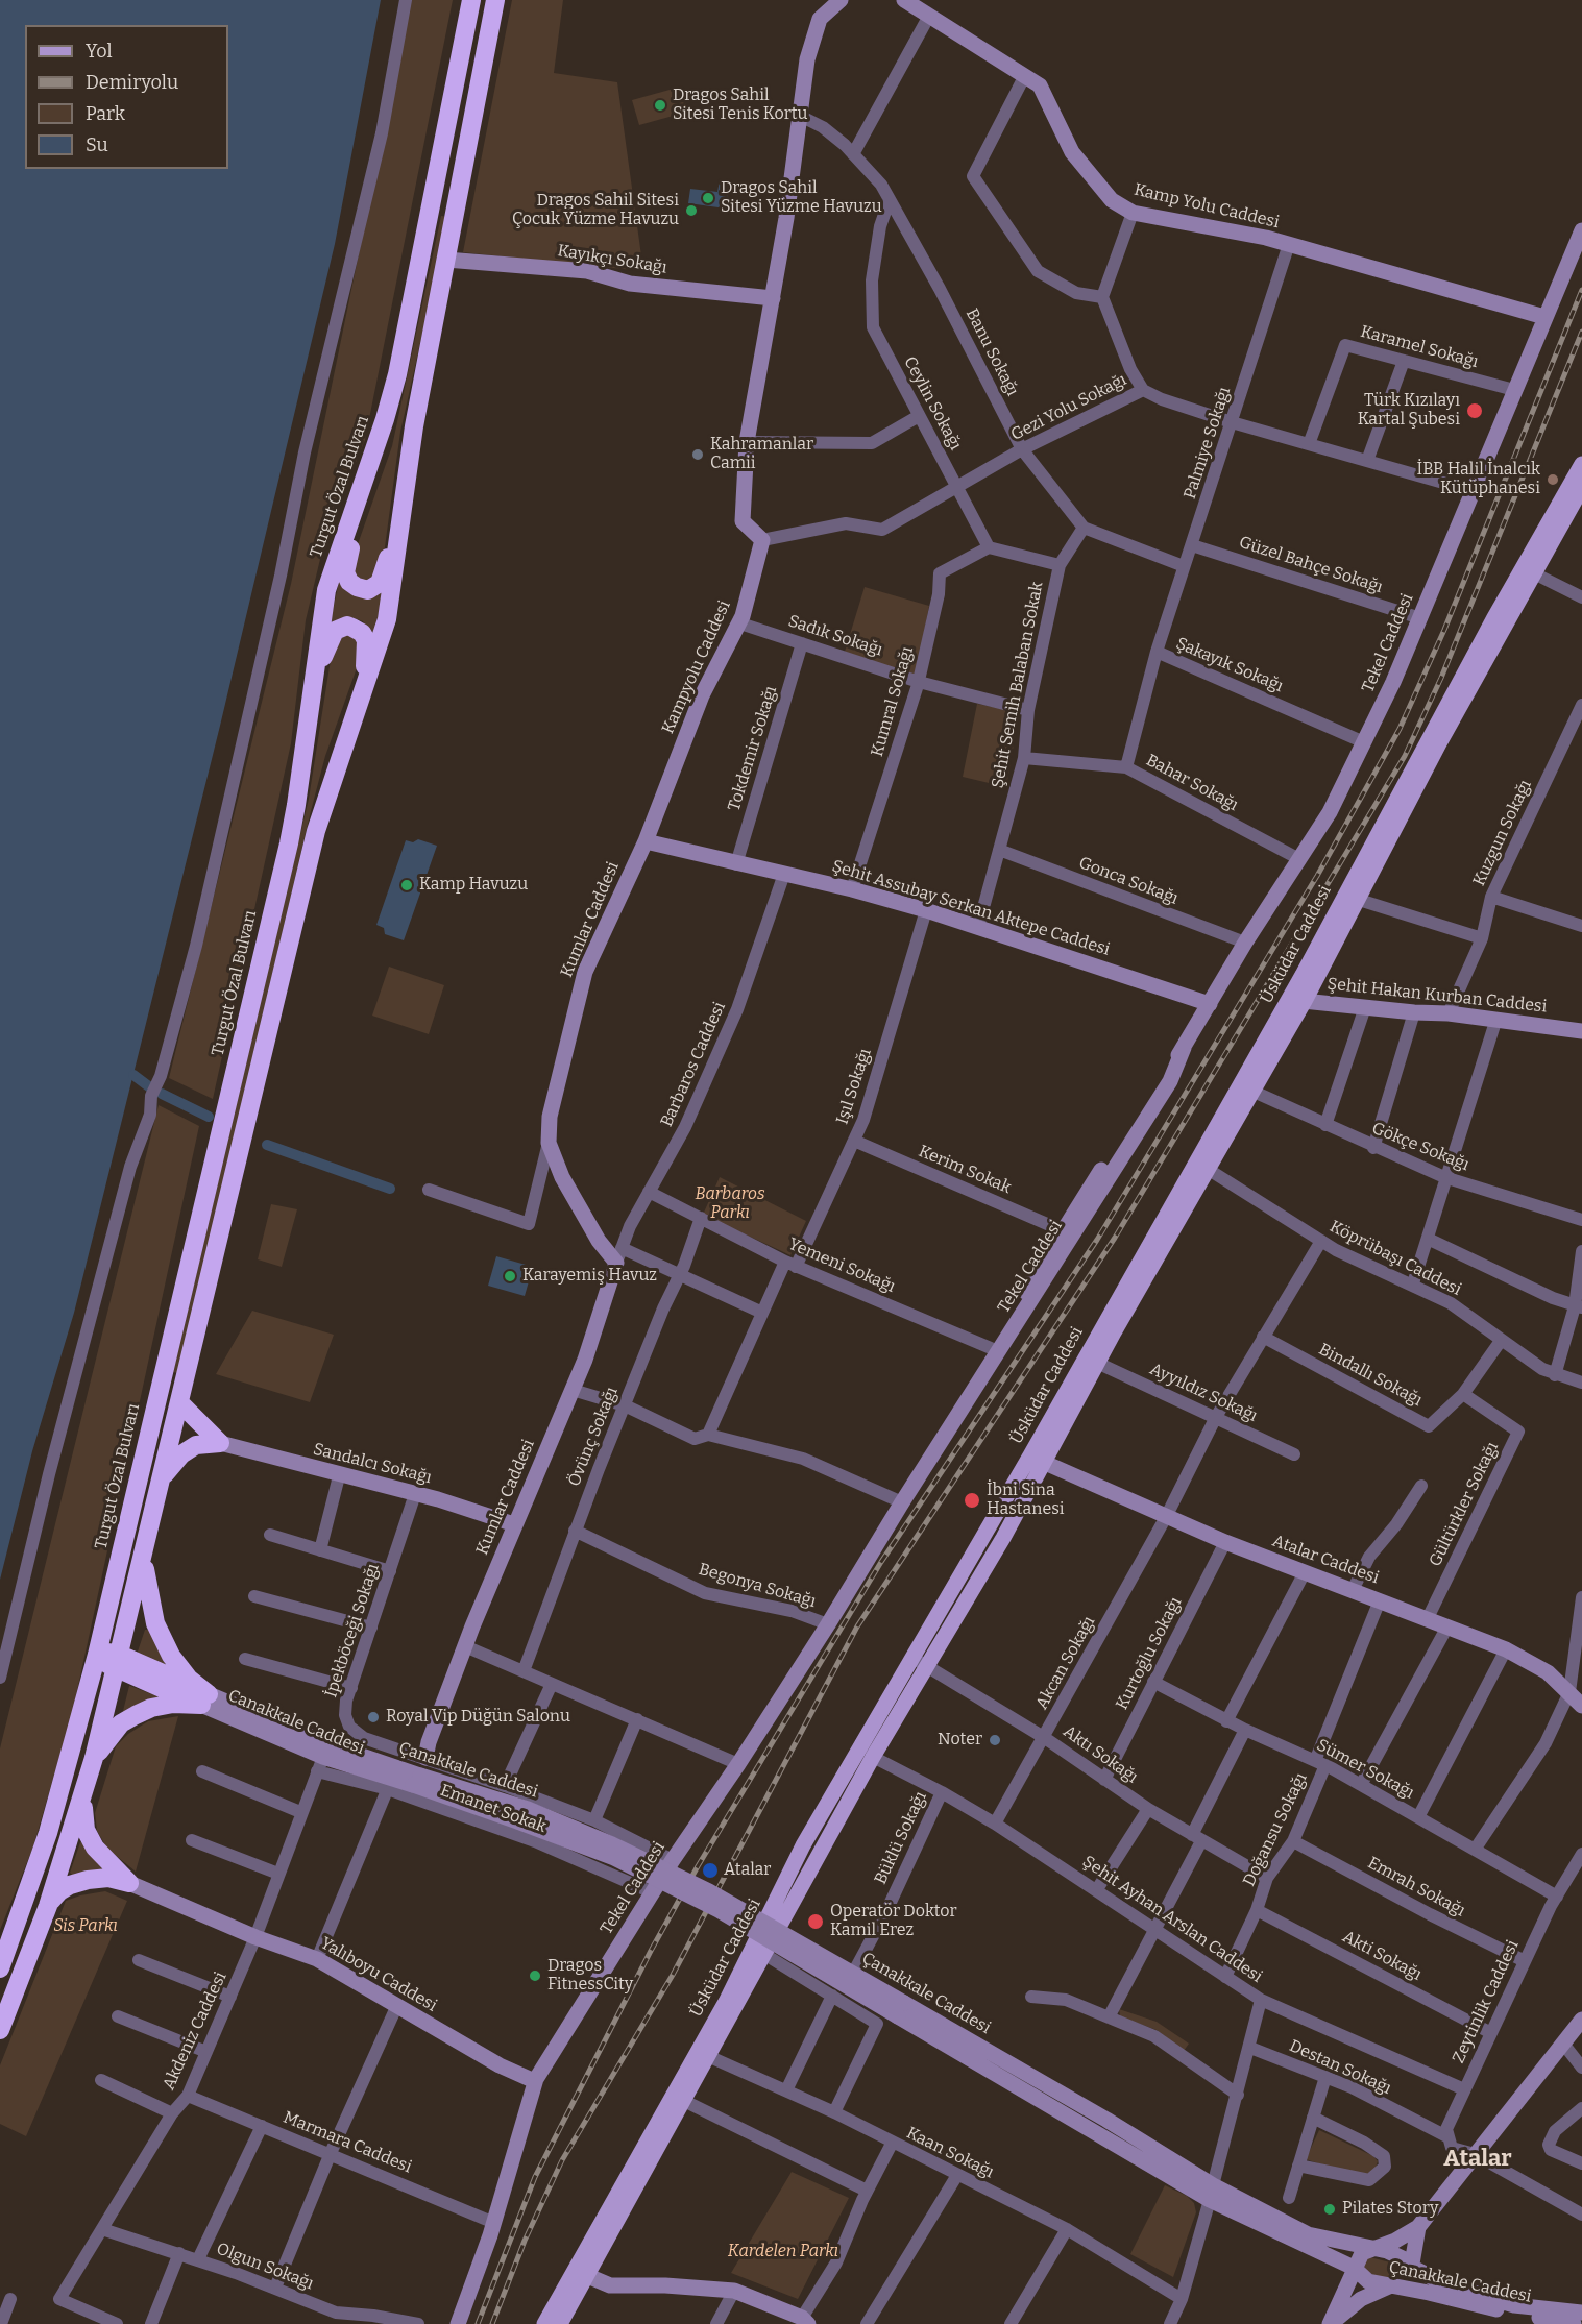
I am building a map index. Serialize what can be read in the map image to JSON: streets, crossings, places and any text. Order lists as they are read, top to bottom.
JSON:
{
  "streets": {
    "highway": ["Turgut Özal Bulvarı"],
    "main road": ["Üsküdar Caddesi"],
    "street": [
      "Kamp Yolu Caddesi",
      "Kayıkçı Sokağı",
      "Karamel Sokağı",
      "Banu Sokağı",
      "Ceylin Sokağı",
      "Gezi Yolu Sokağı",
      "Palmiye Sokağı",
      "Güzel Bahçe Sokağı",
      "Sadık Sokağı",
      "Tekel Caddesi",
      "Şakayık Sokağı",
      "Kampyolu Caddesi",
      "Şehit Semih Balaban Sokak",
      "Kumral Sokağı",
      "Tokdemir Sokağı",
      "Bahar Sokağı",
      "Kuzgun Sokağı",
      "Gonca Sokağı",
      "Şehit Assubay Serkan Aktepe Caddesi",
      "Kumlar Caddesi",
      "Şehit Hakan Kurban Caddesi",
      "Barbaros Caddesi",
      "Işıl Sokağı",
      "Gökçe Sokağı",
      "Kerim Sokak",
      "Köprübaşı Caddesi",
      "Yemeni Sokağı",
      "Bindallı Sokağı",
      "Ayyıldız Sokağı",
      "Övünç Sokağı",
      "Sandalcı Sokağı",
      "Gültürkler Sokağı",
      "Atalar Caddesi",
      "Begonya Sokağı",
      "İpekböceği Sokağı",
      "Kurtoğlu Sokağı",
      "Akcan Sokağı",
      "Canakkale Caddesi",
      "Aktı Sokağı",
      "Sümer Sokağı",
      "Çanakkale Caddesi",
      "Emanet Sokak",
      "Doğansu Sokağı",
      "Büklü Sokağı",
      "Emrah Sokağı",
      "Şehit Ayhan Arslan Caddesi",
      "Akti Sokağı",
      "Yalıboyu Caddesi",
      "Zeytinlik Caddesi",
      "Akdeniz Caddesi",
      "Destan Sokağı",
      "Marmara Caddesi",
      "Kaan Sokağı",
      "Olgun Sokağı"
    ]
  },
  "crossings": [
    ["Kamp Yolu Caddesi", "Palmiye Sokağı"],
    ["Kamp Yolu Caddesi", "Tekel Caddesi"],
    ["Karamel Sokağı", "Gezi Yolu Sokağı"],
    ["Karamel Sokağı", "Tekel Caddesi"],
    ["Banu Sokağı", "Ceylin Sokağı"],
    ["Banu Sokağı", "Gezi Yolu Sokağı"],
    ["Banu Sokağı", "Şehit Semih Balaban Sokak"],
    ["Ceylin Sokağı", "Gezi Yolu Sokağı"],
    ["Ceylin Sokağı", "Kumral Sokağı"],
    ["Gezi Yolu Sokağı", "Palmiye Sokağı"],
    ["Gezi Yolu Sokağı", "Tekel Caddesi"],
    ["Gezi Yolu Sokağı", "Kampyolu Caddesi"],
    ["Palmiye Sokağı", "Güzel Bahçe Sokağı"],
    ["Palmiye Sokağı", "Şakayık Sokağı"],
    ["Güzel Bahçe Sokağı", "Tekel Caddesi"],
    ["Sadık Sokağı", "Kampyolu Caddesi"],
    ["Sadık Sokağı", "Şehit Semih Balaban Sokak"],
    ["Sadık Sokağı", "Kumral Sokağı"],
    ["Sadık Sokağı", "Tokdemir Sokağı"],
    ["Tekel Caddesi", "Şakayık Sokağı"],
    ["Tekel Caddesi", "Bahar Sokağı"],
    ["Tekel Caddesi", "Gonca Sokağı"],
    ["Tekel Caddesi", "Şehit Assubay Serkan Aktepe Caddesi"],
    ["Tekel Caddesi", "Kerim Sokak"],
    ["Tekel Caddesi", "Yemeni Sokağı"],
    ["Tekel Caddesi", "Begonya Sokağı"],
    ["Tekel Caddesi", "İpekböceği Sokağı"],
    ["Tekel Caddesi", "Emanet Sokak"],
    ["Tekel Caddesi", "Yalıboyu Caddesi"],
    ["Tekel Caddesi", "Marmara Caddesi"],
    ["Şakayık Sokağı", "Bahar Sokağı"],
    ["Kampyolu Caddesi", "Şehit Assubay Serkan Aktepe Caddesi"],
    ["Kampyolu Caddesi", "Kumlar Caddesi"],
    ["Şehit Semih Balaban Sokak", "Bahar Sokağı"],
    ["Şehit Semih Balaban Sokak", "Gonca Sokağı"],
    ["Şehit Semih Balaban Sokak", "Şehit Assubay Serkan Aktepe Caddesi"],
    ["Kumral Sokağı", "Şehit Assubay Serkan Aktepe Caddesi"],
    ["Tokdemir Sokağı", "Şehit Assubay Serkan Aktepe Caddesi"],
    ["Kuzgun Sokağı", "Şehit Hakan Kurban Caddesi"],
    ["Şehit Assubay Serkan Aktepe Caddesi", "Kumlar Caddesi"],
    ["Şehit Assubay Serkan Aktepe Caddesi", "Barbaros Caddesi"],
    ["Şehit Assubay Serkan Aktepe Caddesi", "Işıl Sokağı"],
    ["Kumlar Caddesi", "Barbaros Caddesi"],
    ["Kumlar Caddesi", "Sandalcı Sokağı"],
    ["Kumlar Caddesi", "İpekböceği Sokağı"],
    ["Üsküdar Caddesi", "Şehit Hakan Kurban Caddesi"],
    ["Üsküdar Caddesi", "Gökçe Sokağı"],
    ["Üsküdar Caddesi", "Köprübaşı Caddesi"],
    ["Üsküdar Caddesi", "Ayyıldız Sokağı"],
    ["Üsküdar Caddesi", "Atalar Caddesi"],
    ["Üsküdar Caddesi", "Aktı Sokağı"],
    ["Üsküdar Caddesi", "Şehit Ayhan Arslan Caddesi"],
    ["Üsküdar Caddesi", "Kaan Sokağı"],
    ["Barbaros Caddesi", "Yemeni Sokağı"],
    ["Işıl Sokağı", "Kerim Sokak"],
    ["Işıl Sokağı", "Yemeni Sokağı"],
    ["Köprübaşı Caddesi", "Bindallı Sokağı"],
    ["Köprübaşı Caddesi", "Akcan Sokağı"],
    ["Yemeni Sokağı", "Övünç Sokağı"],
    ["Bindallı Sokağı", "Gültürkler Sokağı"],
    ["Bindallı Sokağı", "Akcan Sokağı"],
    ["Ayyıldız Sokağı", "Akcan Sokağı"],
    ["Övünç Sokağı", "Begonya Sokağı"],
    ["Sandalcı Sokağı", "İpekböceği Sokağı"],
    ["Gültürkler Sokağı", "Atalar Caddesi"],
    ["Atalar Caddesi", "Kurtoğlu Sokağı"],
    ["Atalar Caddesi", "Akcan Sokağı"],
    ["Atalar Caddesi", "Doğansu Sokağı"],
    ["Kurtoğlu Sokağı", "Aktı Sokağı"],
    ["Kurtoğlu Sokağı", "Sümer Sokağı"],
    ["Akcan Sokağı", "Aktı Sokağı"],
    ["Akcan Sokağı", "Şehit Ayhan Arslan Caddesi"],
    ["Canakkale Caddesi", "Çanakkale Caddesi"],
    ["Canakkale Caddesi", "Emanet Sokak"],
    ["Canakkale Caddesi", "Akdeniz Caddesi"],
    ["Aktı Sokağı", "Doğansu Sokağı"],
    ["Sümer Sokağı", "Doğansu Sokağı"],
    ["Sümer Sokağı", "Zeytinlik Caddesi"],
    ["Doğansu Sokağı", "Emrah Sokağı"],
    ["Doğansu Sokağı", "Şehit Ayhan Arslan Caddesi"],
    ["Doğansu Sokağı", "Akti Sokağı"],
    ["Büklü Sokağı", "Şehit Ayhan Arslan Caddesi"],
    ["Büklü Sokağı", "Kaan Sokağı"],
    ["Emrah Sokağı", "Zeytinlik Caddesi"],
    ["Şehit Ayhan Arslan Caddesi", "Zeytinlik Caddesi"],
    ["Akti Sokağı", "Zeytinlik Caddesi"],
    ["Yalıboyu Caddesi", "Akdeniz Caddesi"],
    ["Zeytinlik Caddesi", "Destan Sokağı"],
    ["Akdeniz Caddesi", "Marmara Caddesi"],
    ["Akdeniz Caddesi", "Olgun Sokağı"]
  ],
  "districts": ["Atalar"],
  "parks": ["Barbaros Parkı", "Sis Parkı", "Kardelen Parkı"],
  "places": [
    "Dragos Sahil Sitesi Tenis Kortu",
    "Dragos Sahil Sitesi Yüzme Havuzu",
    "Dragos Sahil Sitesi Çocuk Yüzme Havuzu",
    "Türk Kızılayı Kartal Şubesi",
    "Kahramanlar Camii",
    "İBB Halil İnalcık Kütüphanesi",
    "Kamp Havuzu",
    "Karayemiş Havuz",
    "İbni Sina Hastanesi",
    "Royal Vip Düğün Salonu",
    "Noter",
    "Atalar",
    "Operatör Doktor Kamil Erez",
    "Dragos FitnessCity",
    "Pilates Story"
  ],
  "legend": [
    "Yol",
    "Demiryolu",
    "Park",
    "Su"
  ]
}
